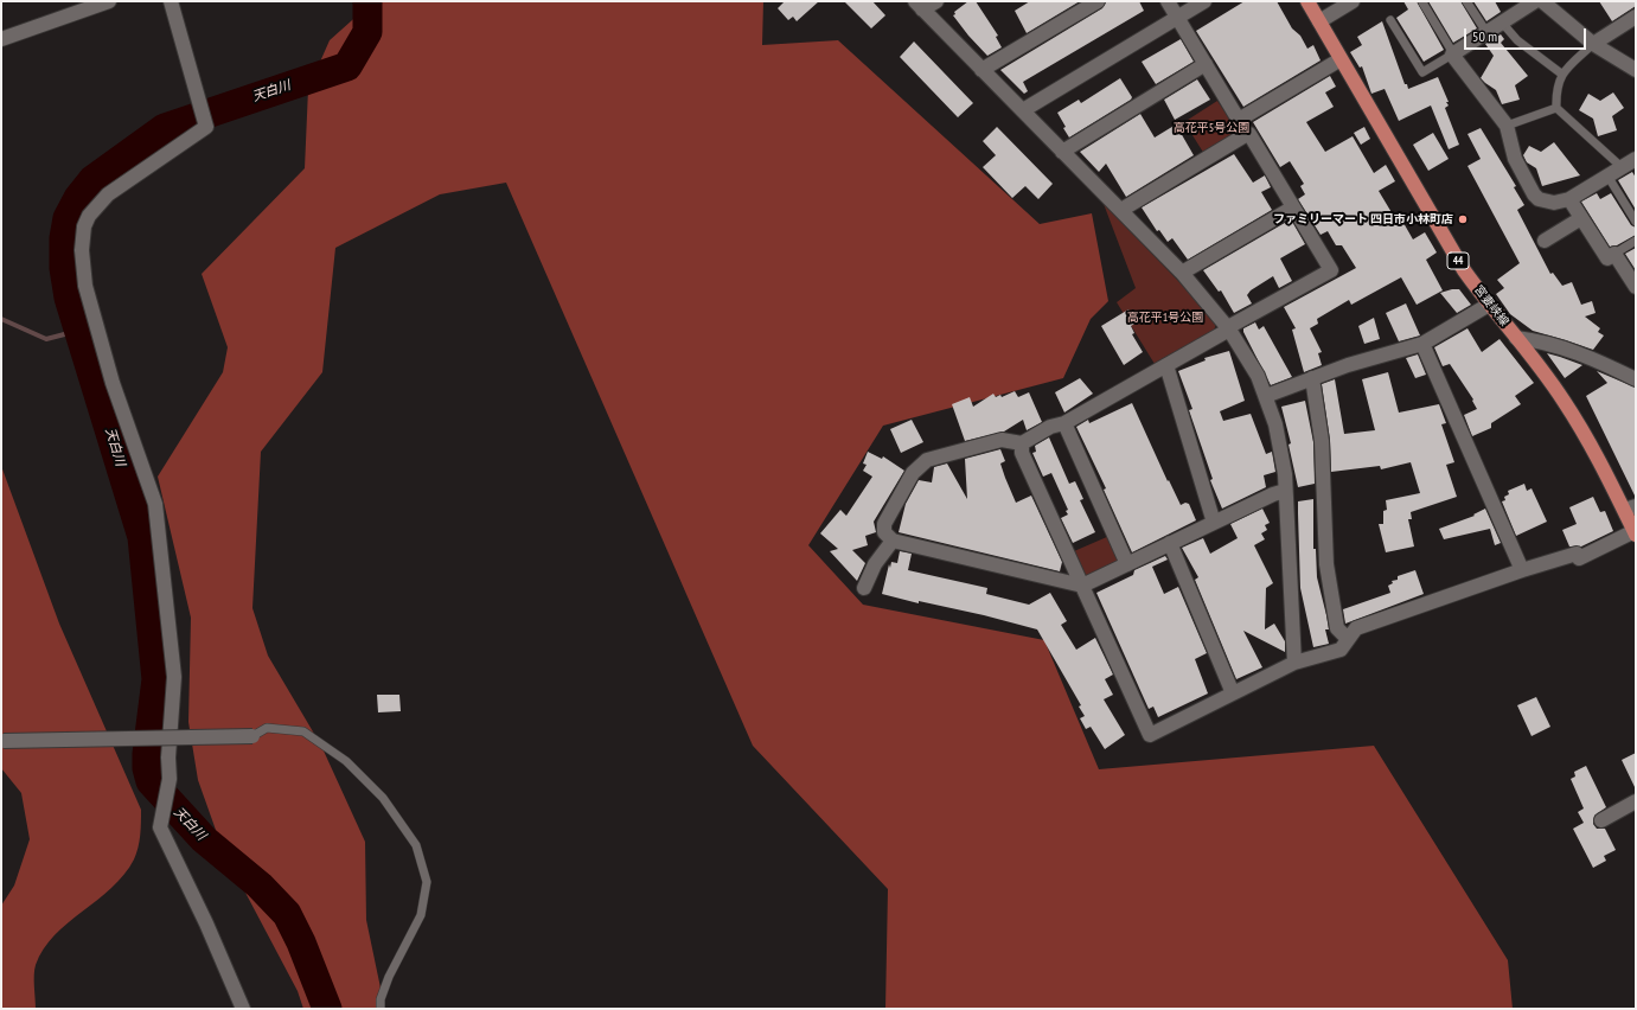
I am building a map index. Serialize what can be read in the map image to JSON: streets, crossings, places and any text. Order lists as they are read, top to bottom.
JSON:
{
  "streets": {
    "main road": ["44", "宮妻峡線"]
  },
  "water": ["天白川"],
  "parks": ["高花平5号公園", "高花平1号公園"],
  "places": ["ファミリーマート 四日市小林町店"],
  "scale_bar": "50 m"
}
